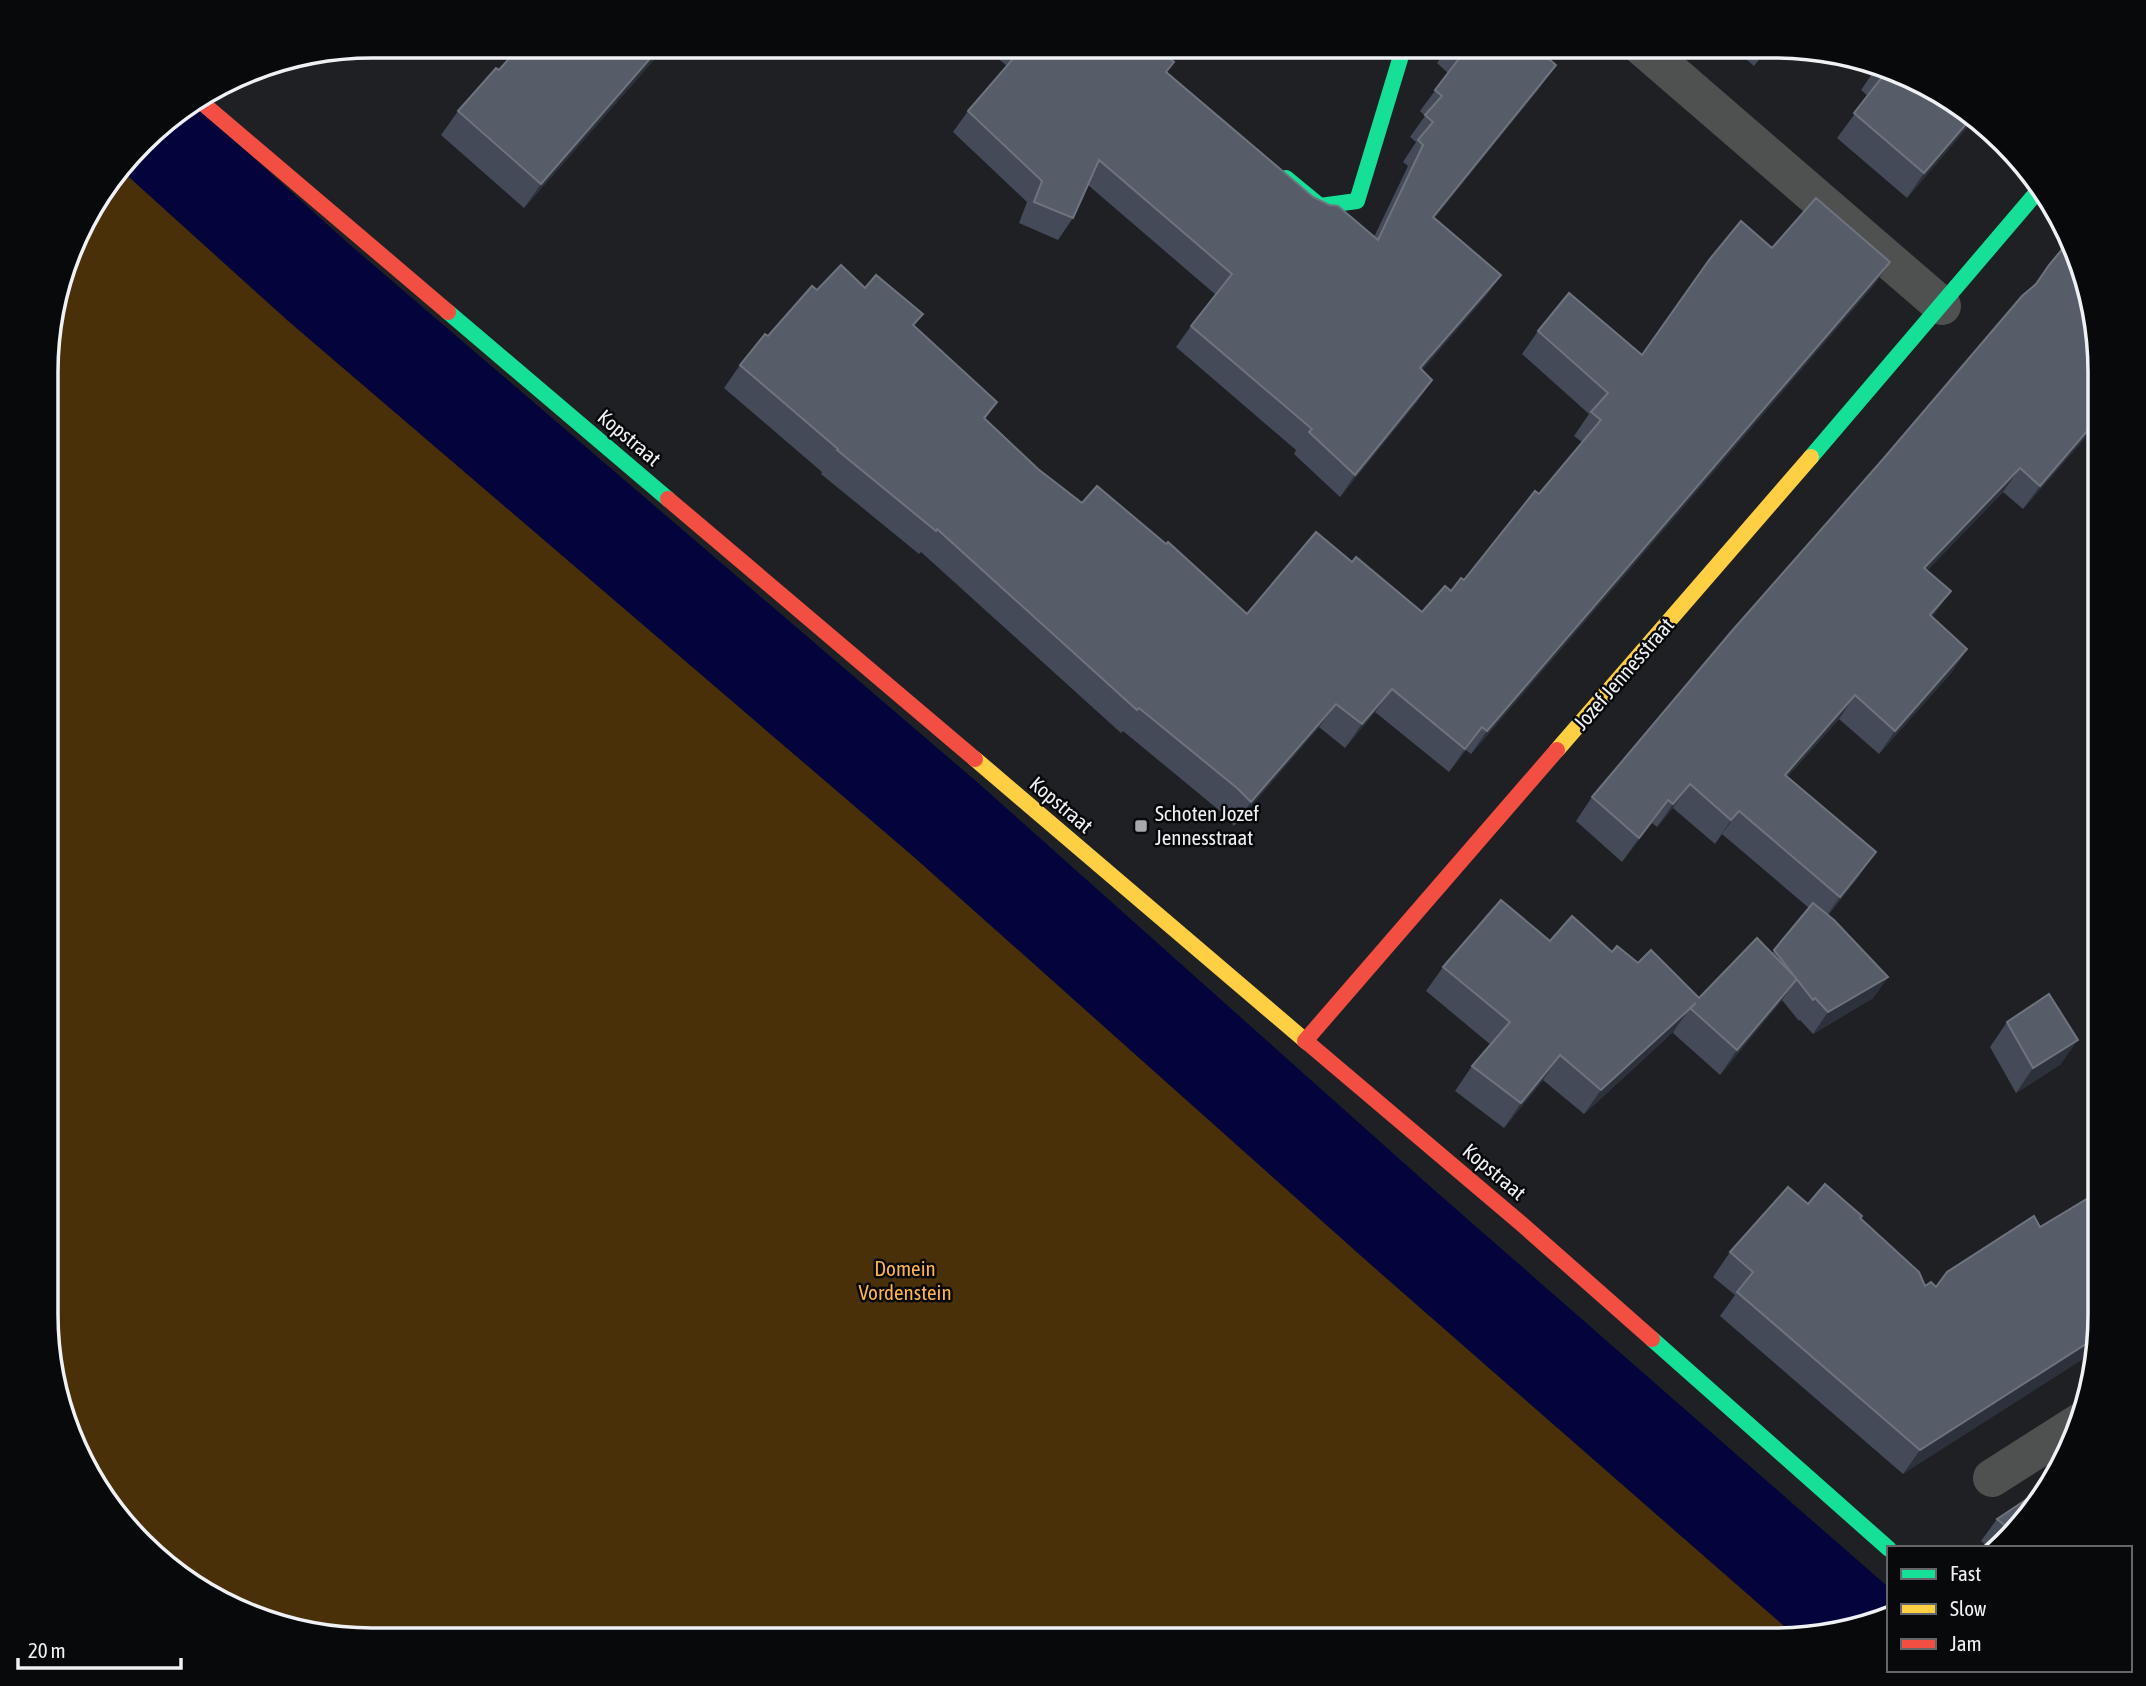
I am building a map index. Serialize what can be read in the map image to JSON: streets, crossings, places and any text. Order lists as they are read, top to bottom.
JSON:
{
  "streets": {
    "main road": ["Kopstraat", "Jozef Jennesstraat"]
  },
  "crossings": [
    ["Kopstraat", "Jozef Jennesstraat"]
  ],
  "parks": ["Domein Vordenstein"],
  "places": {
    "transit": ["Schoten Jozef Jennesstraat"]
  },
  "legend": ["Fast", "Slow", "Jam"],
  "scale_bar": "20 m"
}
